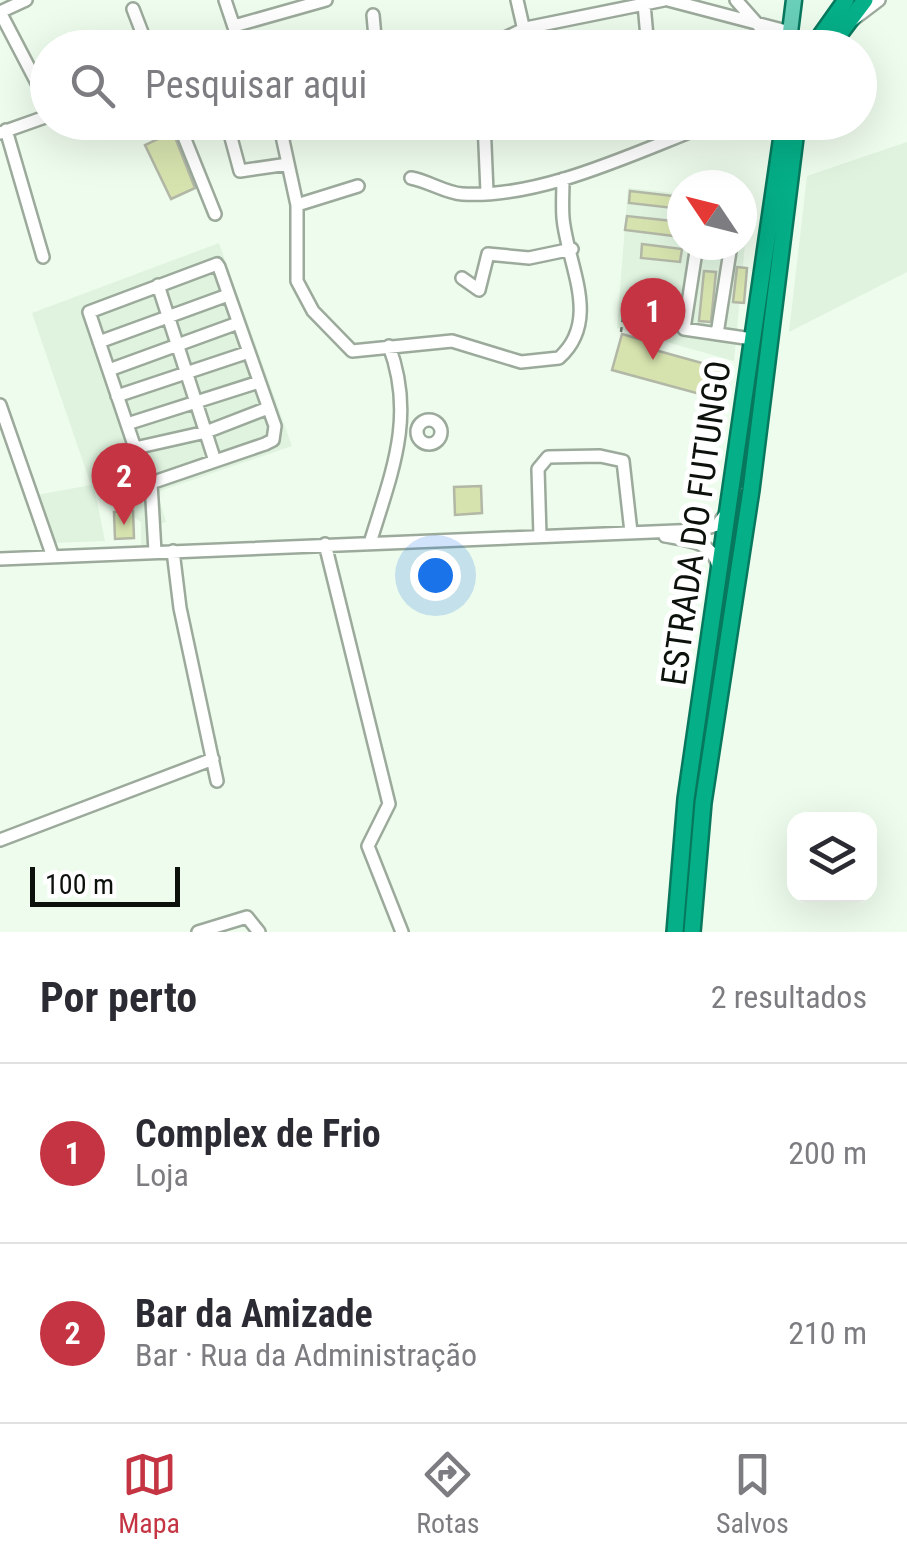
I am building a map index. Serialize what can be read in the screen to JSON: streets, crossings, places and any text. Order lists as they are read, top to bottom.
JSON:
{
  "streets": {
    "highway": ["ESTRADA DO FUTUNGO"]
  },
  "scale_bar": "100 m",
  "north": "top left",
  "page": {
    "search": "Pesquisar aqui",
    "pins": ["1", "2"],
    "scale": "100 m",
    "heading": ["Por perto", "2 resultados"],
    "list": [
      {
        "mark": "1",
        "name": "Complex de Frio",
        "note": "Loja",
        "value": "200 m"
      },
      {
        "mark": "2",
        "name": "Bar da Amizade",
        "note": "Bar · Rua da Administração",
        "value": "210 m"
      }
    ],
    "nav": ["Mapa", "Rotas", "Salvos"]
  }
}
